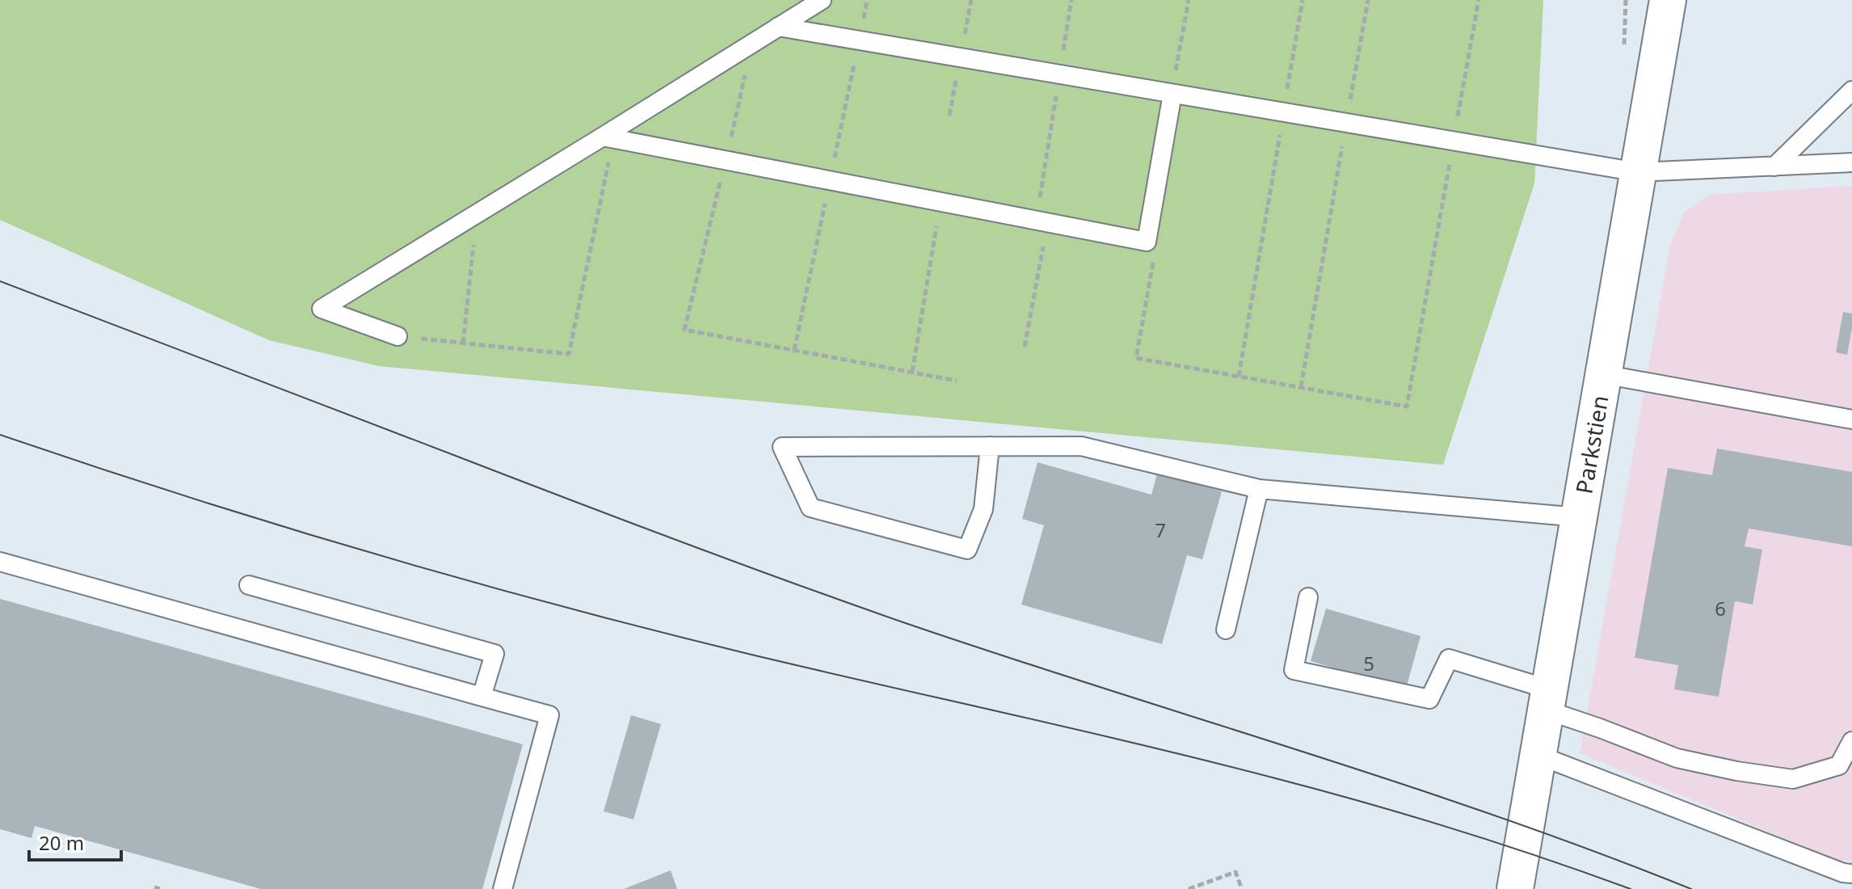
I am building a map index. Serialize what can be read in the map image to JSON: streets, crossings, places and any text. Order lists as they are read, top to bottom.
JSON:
{
  "streets": {
    "street": ["Parkstien"]
  },
  "house_numbers": ["7", "6", "5"],
  "scale_bar": "20 m"
}
